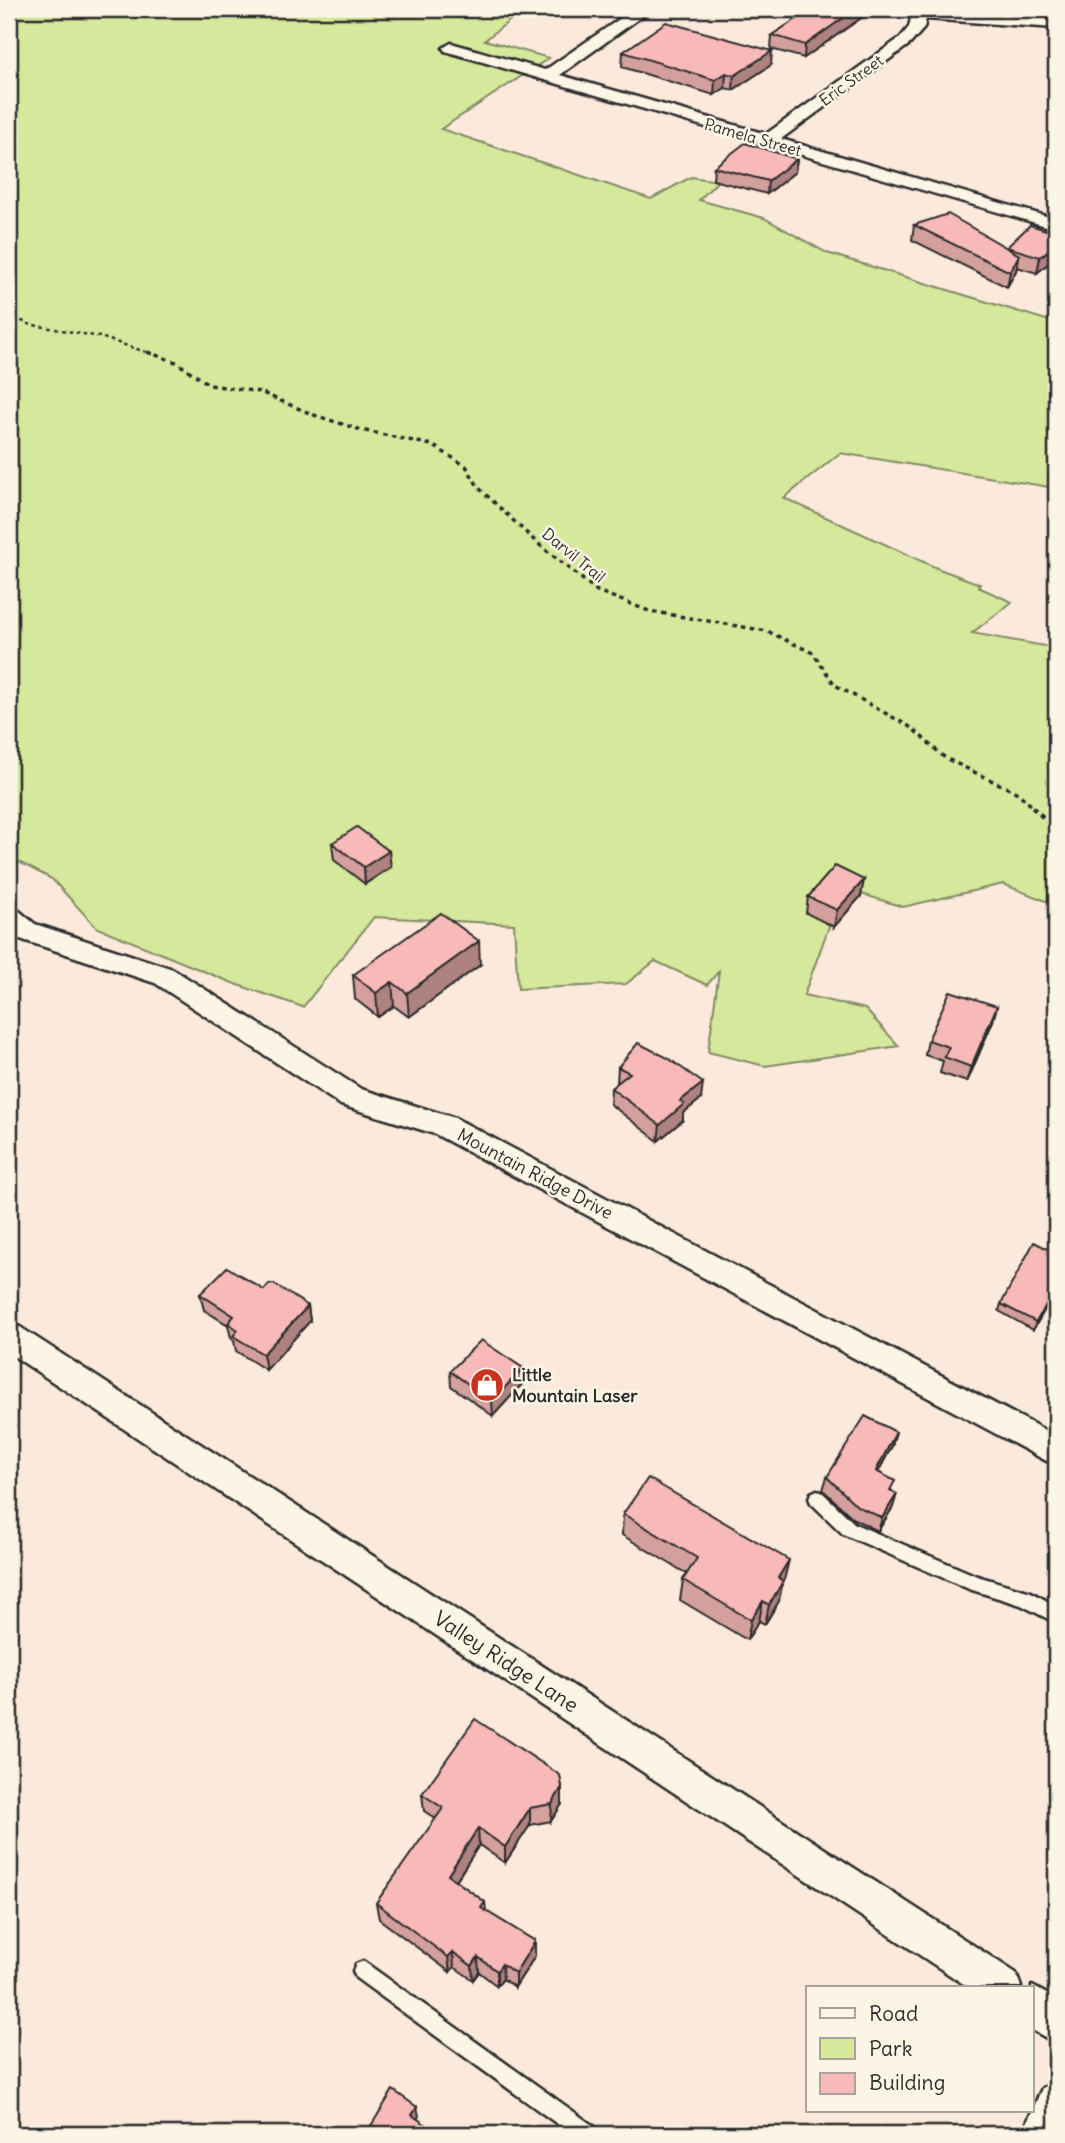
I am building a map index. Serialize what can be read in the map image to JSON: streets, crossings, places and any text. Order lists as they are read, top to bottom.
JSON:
{
  "streets": {
    "street": [
      "Eric Street",
      "Pamela Street",
      "Mountain Ridge Drive",
      "Valley Ridge Lane"
    ],
    "path": ["Darvil Trail"]
  },
  "crossings": [
    ["Eric Street", "Pamela Street"]
  ],
  "places": {
    "shop": ["Little Mountain Laser"]
  },
  "legend": ["Road", "Park", "Building"]
}
